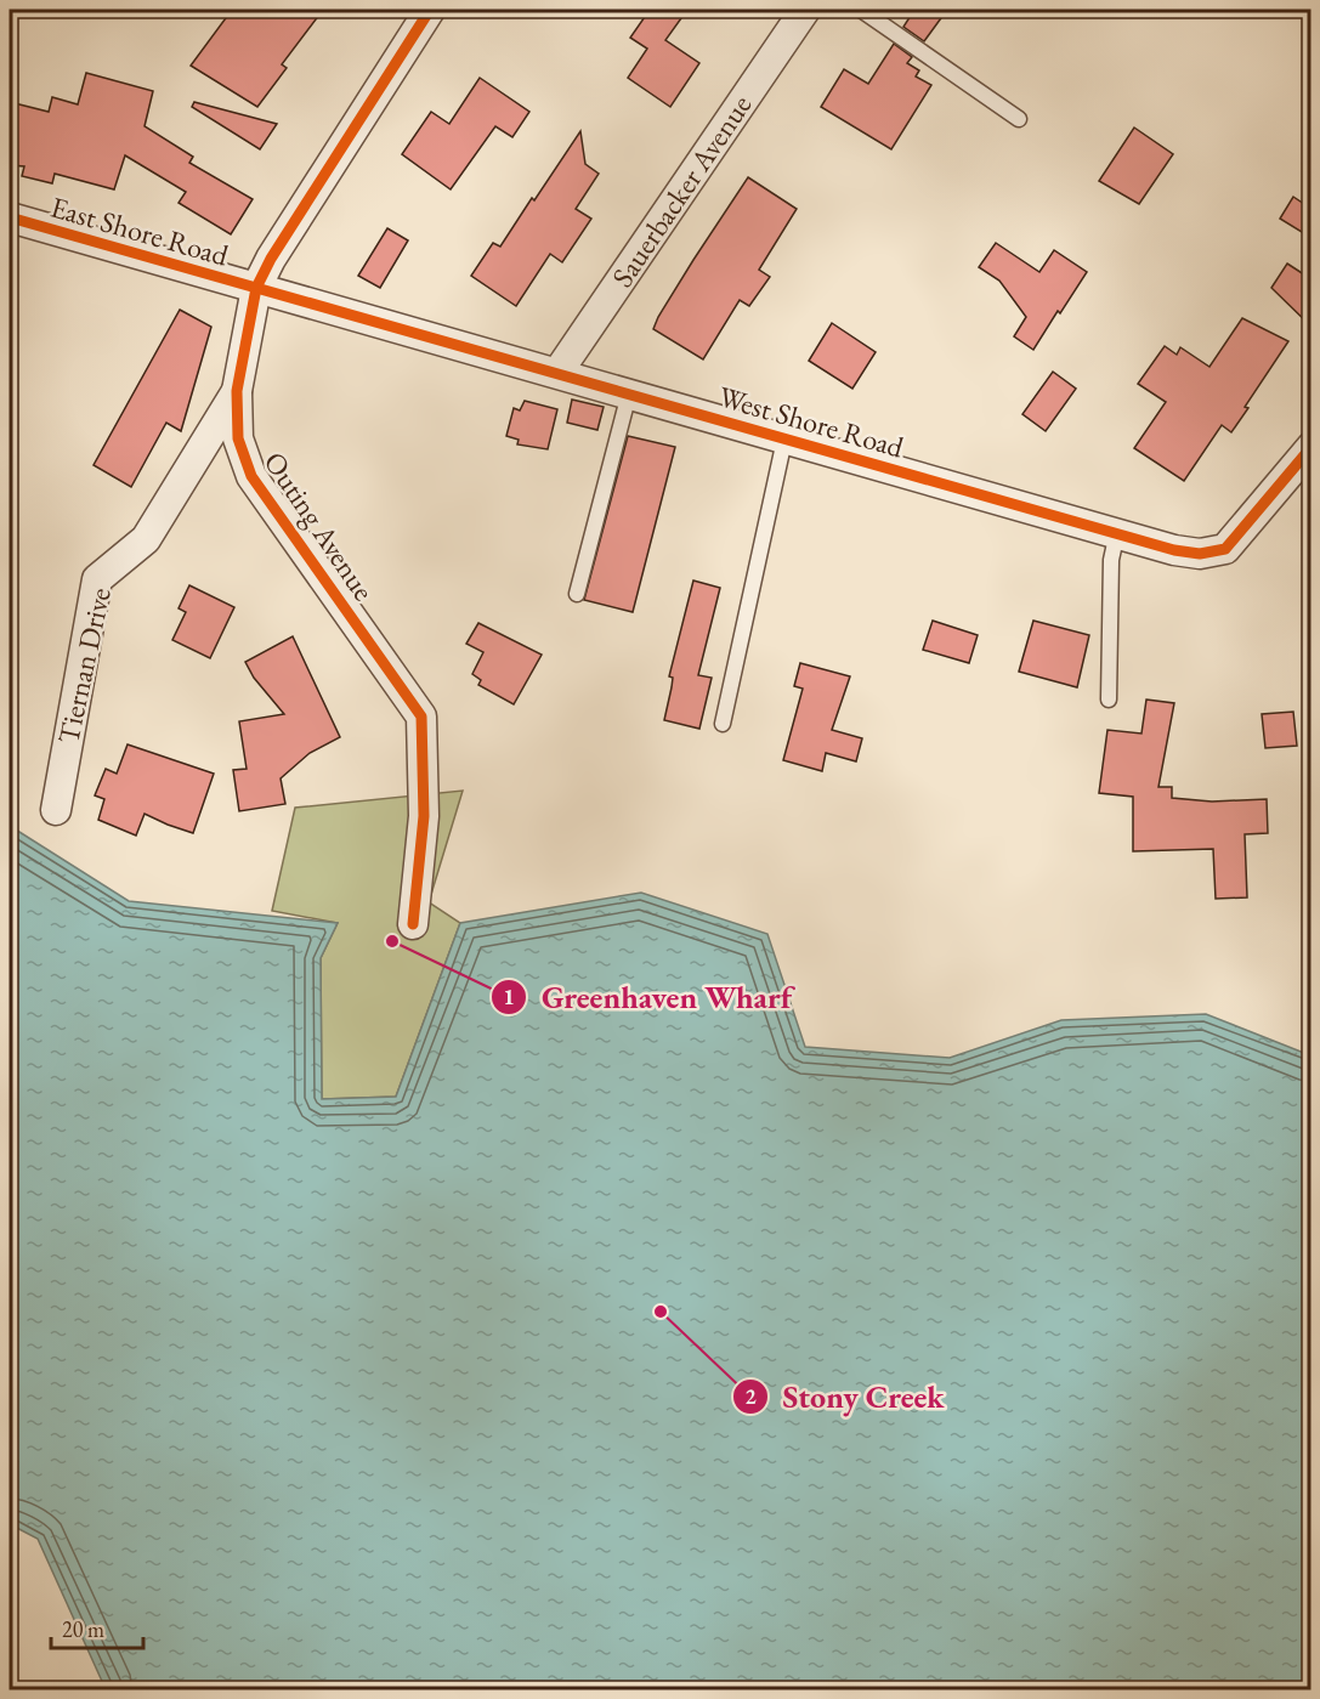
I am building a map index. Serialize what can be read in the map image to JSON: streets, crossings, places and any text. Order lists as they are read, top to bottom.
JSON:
{
  "streets": {
    "street": [
      "Sauerbacker Avenue",
      "East Shore Road",
      "West Shore Road",
      "Outing Avenue",
      "Tiernan Drive"
    ]
  },
  "crossings": [
    ["Sauerbacker Avenue", "West Shore Road"],
    ["East Shore Road", "West Shore Road"],
    ["East Shore Road", "Outing Avenue"],
    ["West Shore Road", "Outing Avenue"],
    ["Outing Avenue", "Tiernan Drive"]
  ],
  "places": ["Greenhaven Wharf", "Stony Creek"],
  "scale_bar": "20 m"
}
